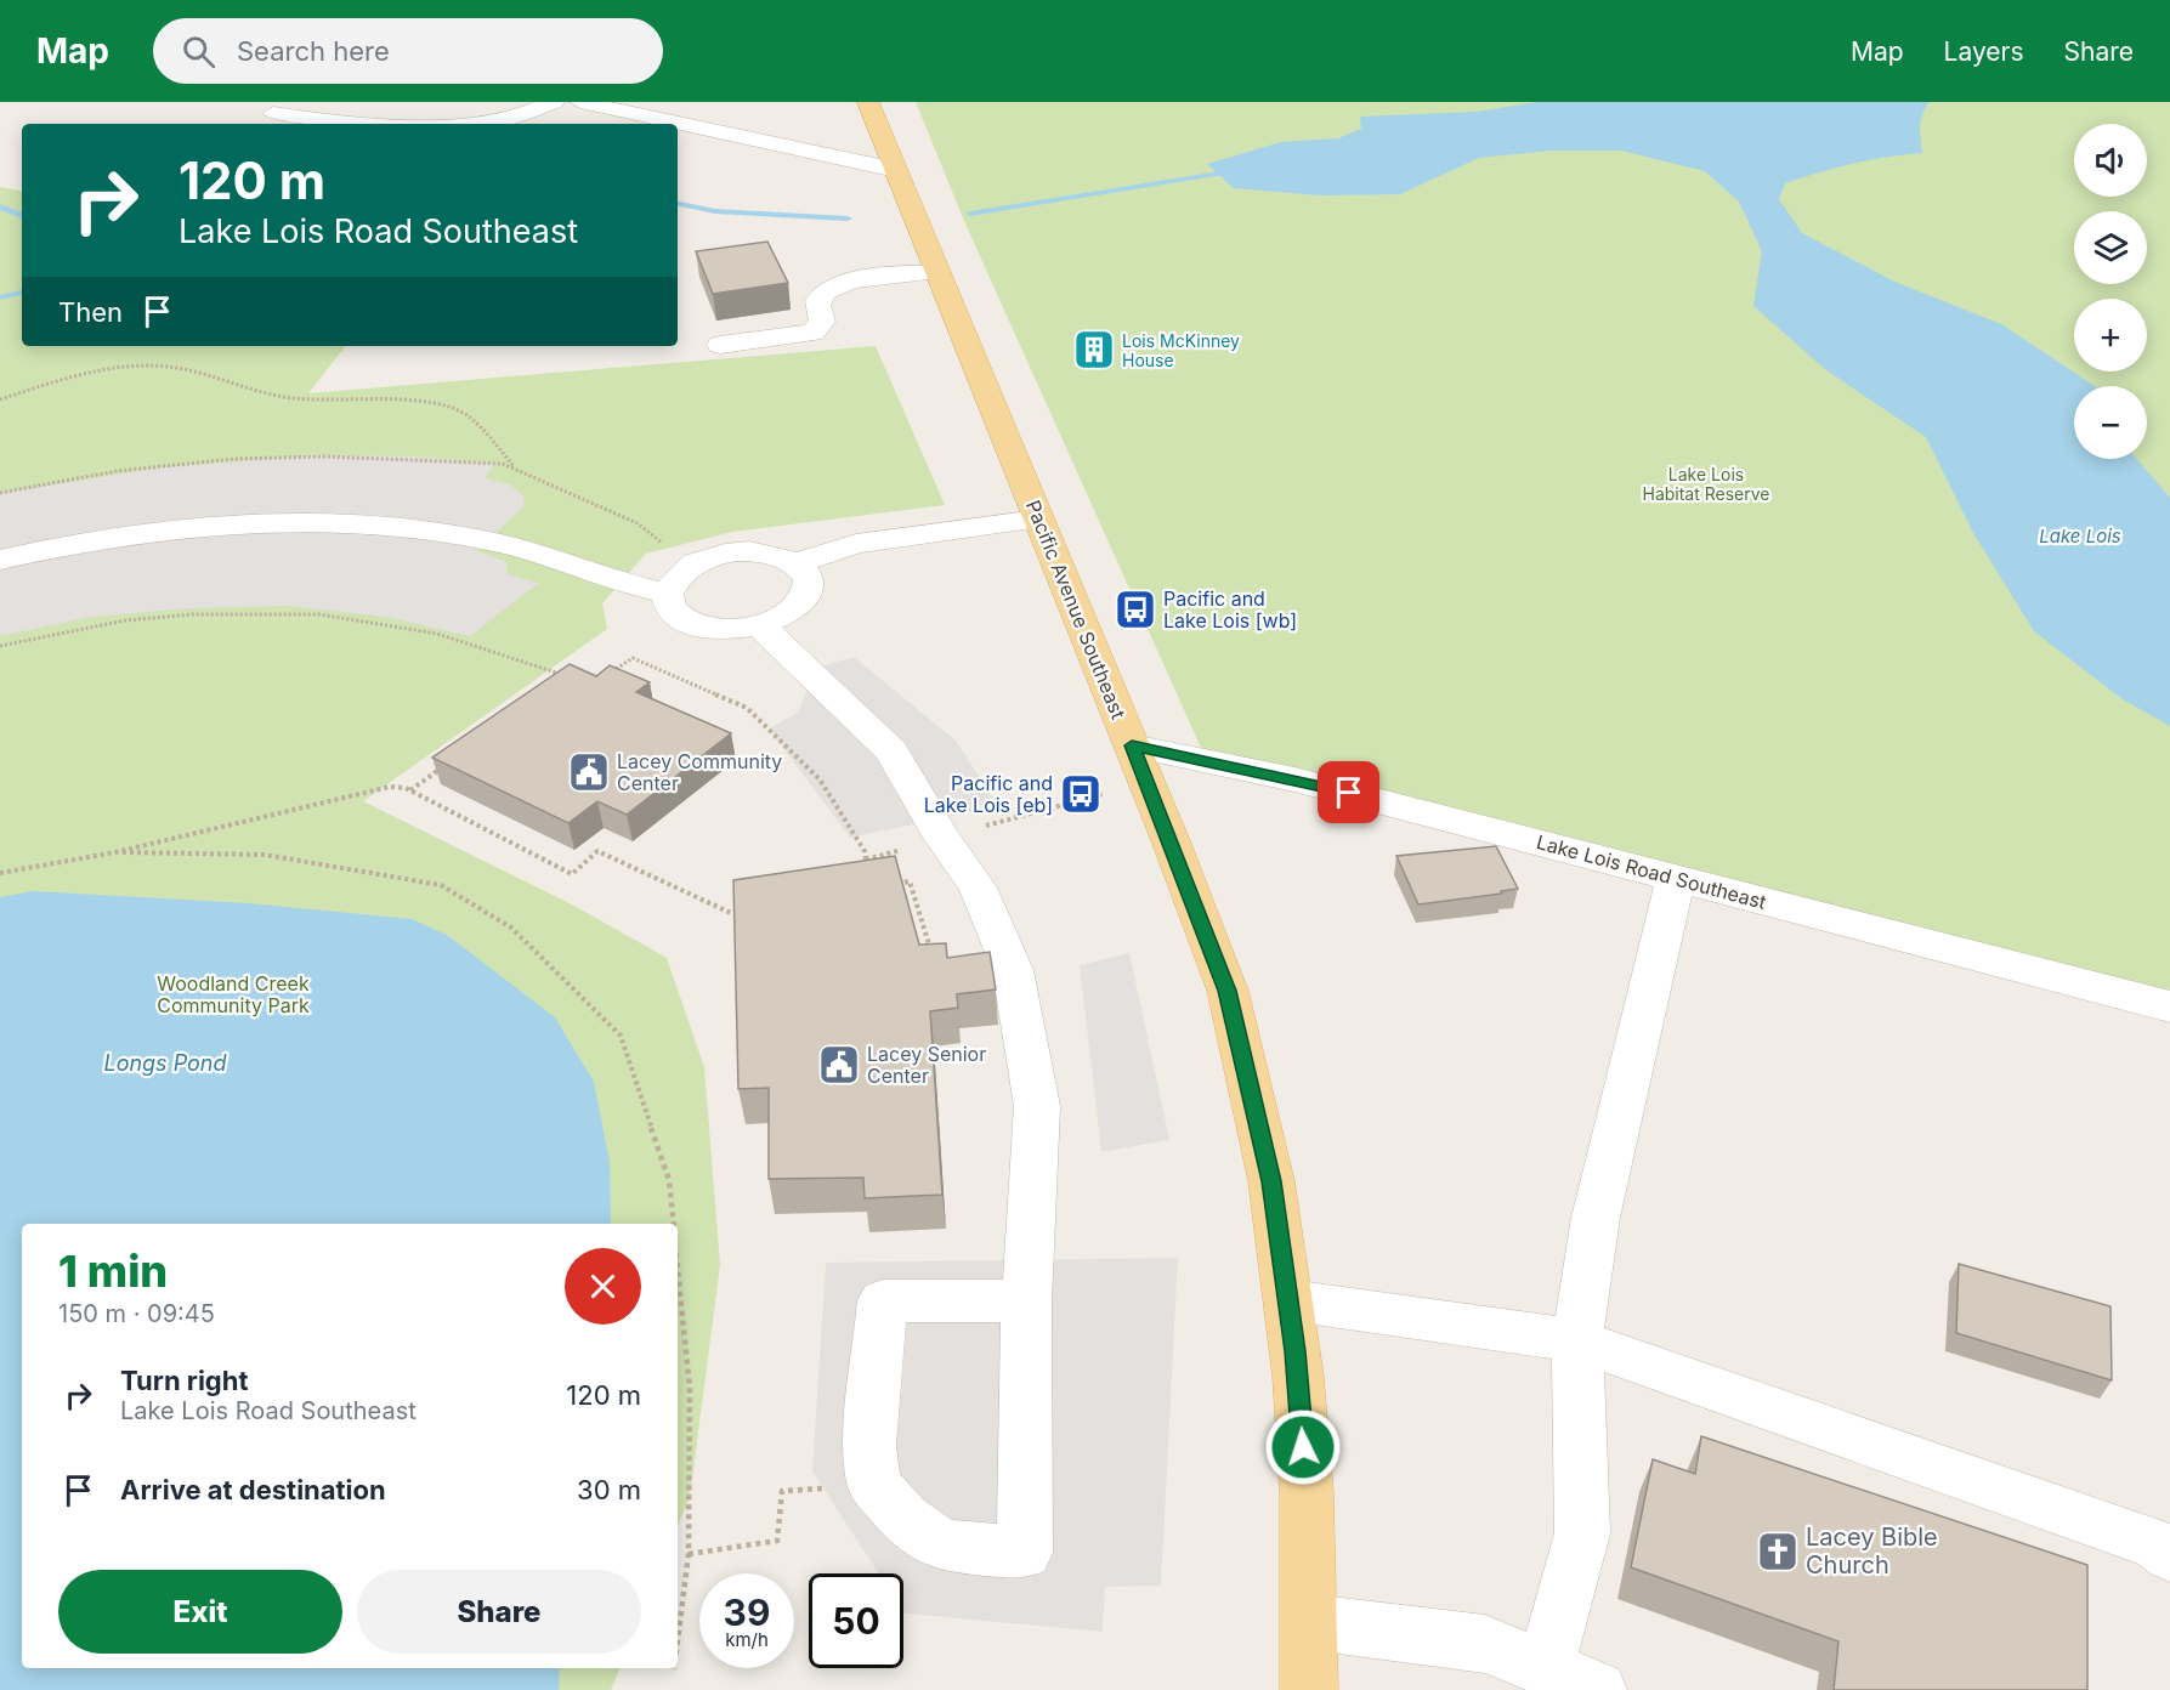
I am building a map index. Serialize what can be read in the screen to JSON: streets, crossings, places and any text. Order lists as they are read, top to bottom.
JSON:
{
  "streets": {
    "main road": ["Pacific Avenue Southeast"],
    "street": ["Lake Lois Road Southeast"]
  },
  "crossings": [
    ["Pacific Avenue Southeast", "Lake Lois Road Southeast"]
  ],
  "water": ["Lake Lois", "Longs Pond"],
  "parks": ["Lake Lois Habitat Reserve", "Woodland Creek Community Park"],
  "places": {
    "building": ["Lois McKinney House"],
    "bus stop": ["Pacific and Lake Lois [wb]", "Pacific and Lake Lois [eb]"],
    "public building": ["Lacey Community Center", "Lacey Senior Center"],
    "church": ["Lacey Bible Church"]
  },
  "page": {
    "header": "Map",
    "search": "Search here",
    "nav": ["Map", "Layers", "Share"],
    "map_buttons": ["+", "−"],
    "turn": ["120 m", "Lake Lois Road Southeast"],
    "then": "Then",
    "heading": ["1 min", "150 m · 09:45"],
    "list": [
      {
        "name": "Turn right",
        "note": "Lake Lois Road Southeast",
        "value": "120 m"
      },
      {
        "name": "Arrive at destination",
        "value": "30 m"
      }
    ],
    "buttons": ["Exit", "Share"],
    "speed": "39 km/h",
    "limit": "50"
  }
}
